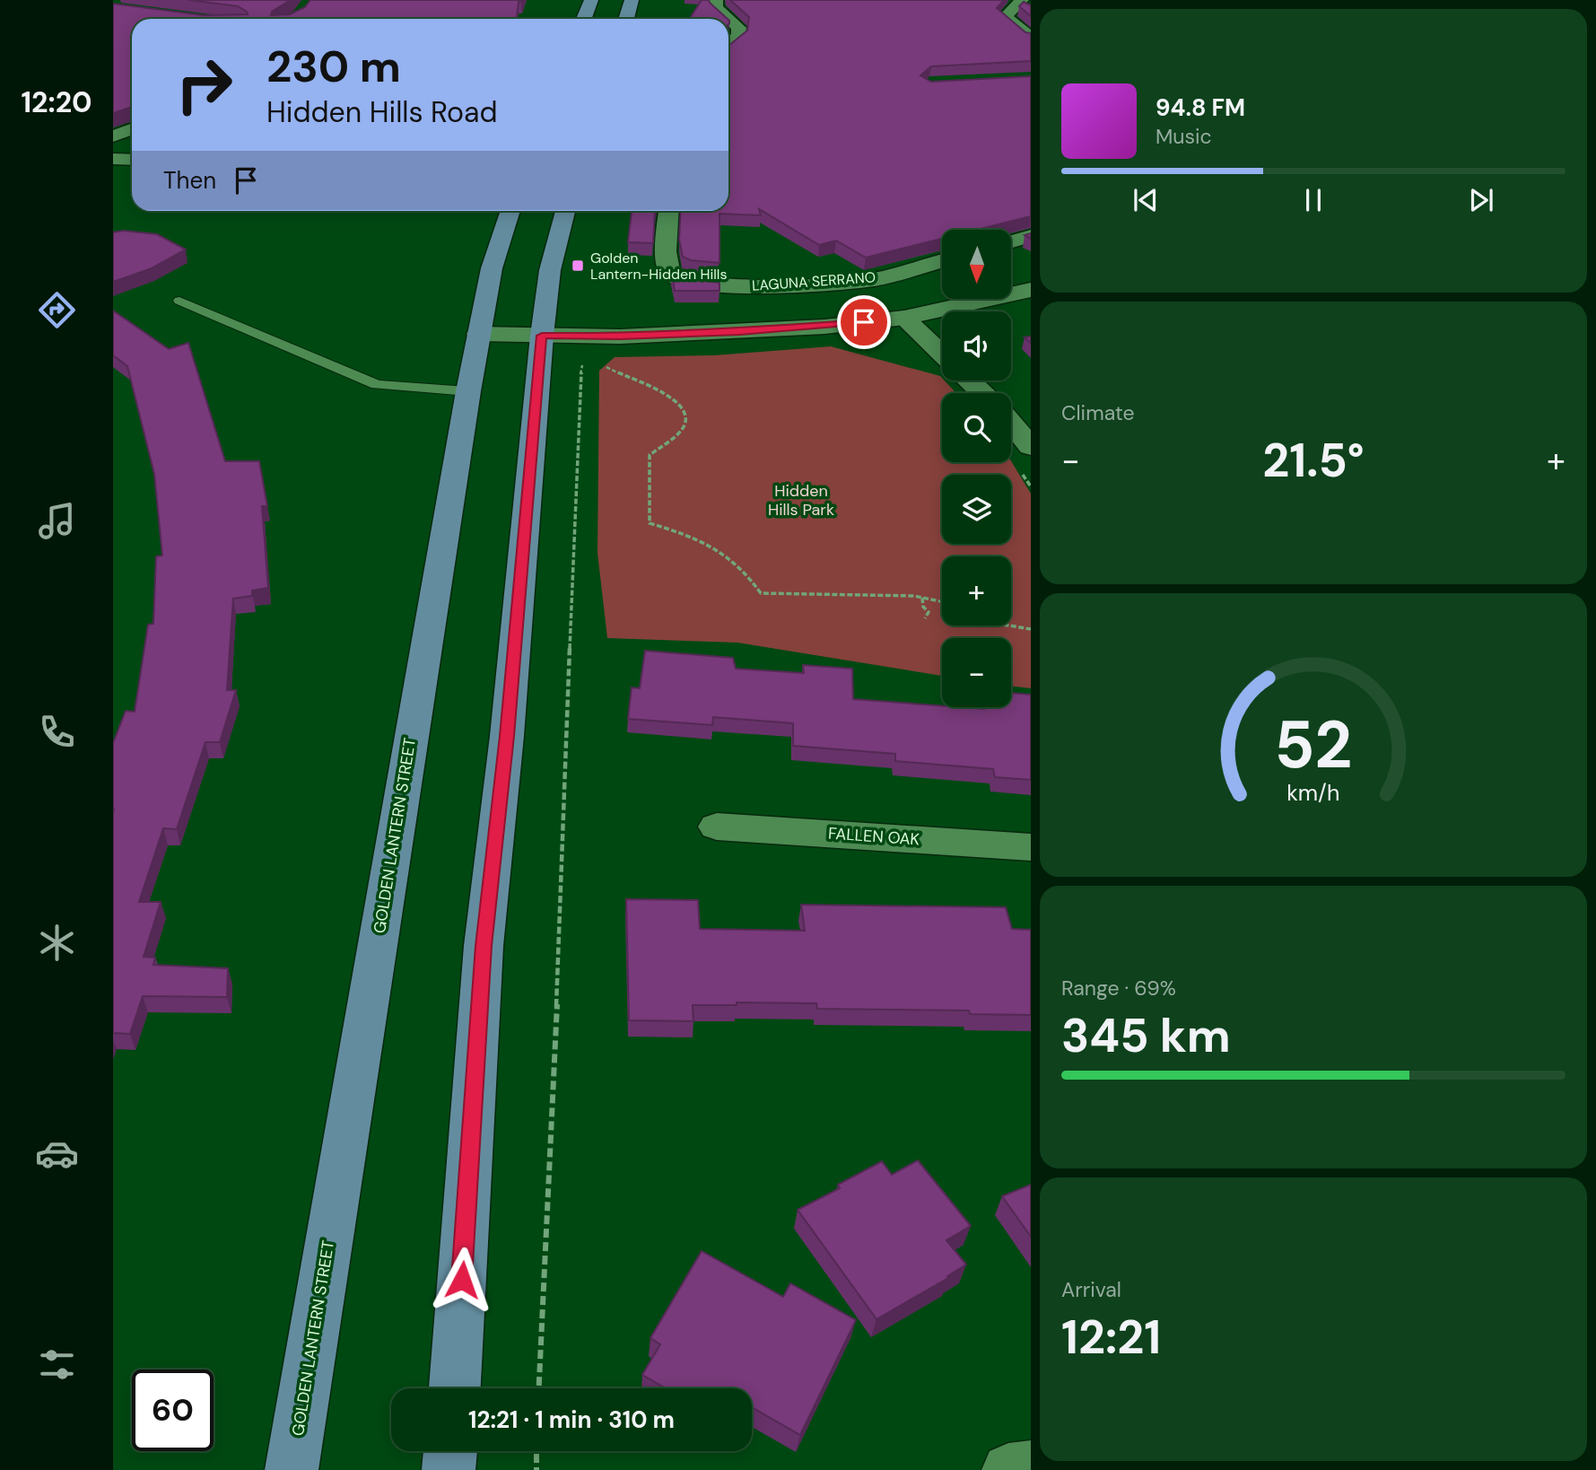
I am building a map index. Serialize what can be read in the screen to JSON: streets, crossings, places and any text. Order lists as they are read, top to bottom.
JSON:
{
  "streets": {
    "main road": ["GOLDEN LANTERN STREET"],
    "street": ["LAGUNA SERRANO", "FALLEN OAK"]
  },
  "parks": ["Hidden Hills Park"],
  "places": {
    "transit": ["Golden Lantern-Hidden Hills"]
  },
  "north": "bottom",
  "page": {
    "tabs": "12:20",
    "turn": ["230 m", "Hidden Hills Road"],
    "song": ["94.8 FM", "Music"],
    "then": "Then",
    "map_buttons": ["+", "−"],
    "tile": [
      "Climate",
      ["Range · 69%", "345 km"],
      ["Arrival", "12:21"]
    ],
    "heat": ["−", "21.5°", "+"],
    "limit": "60",
    "trip": "12:21 · 1 min · 310 m",
    "gauge": ["52", "km/h"]
  }
}
